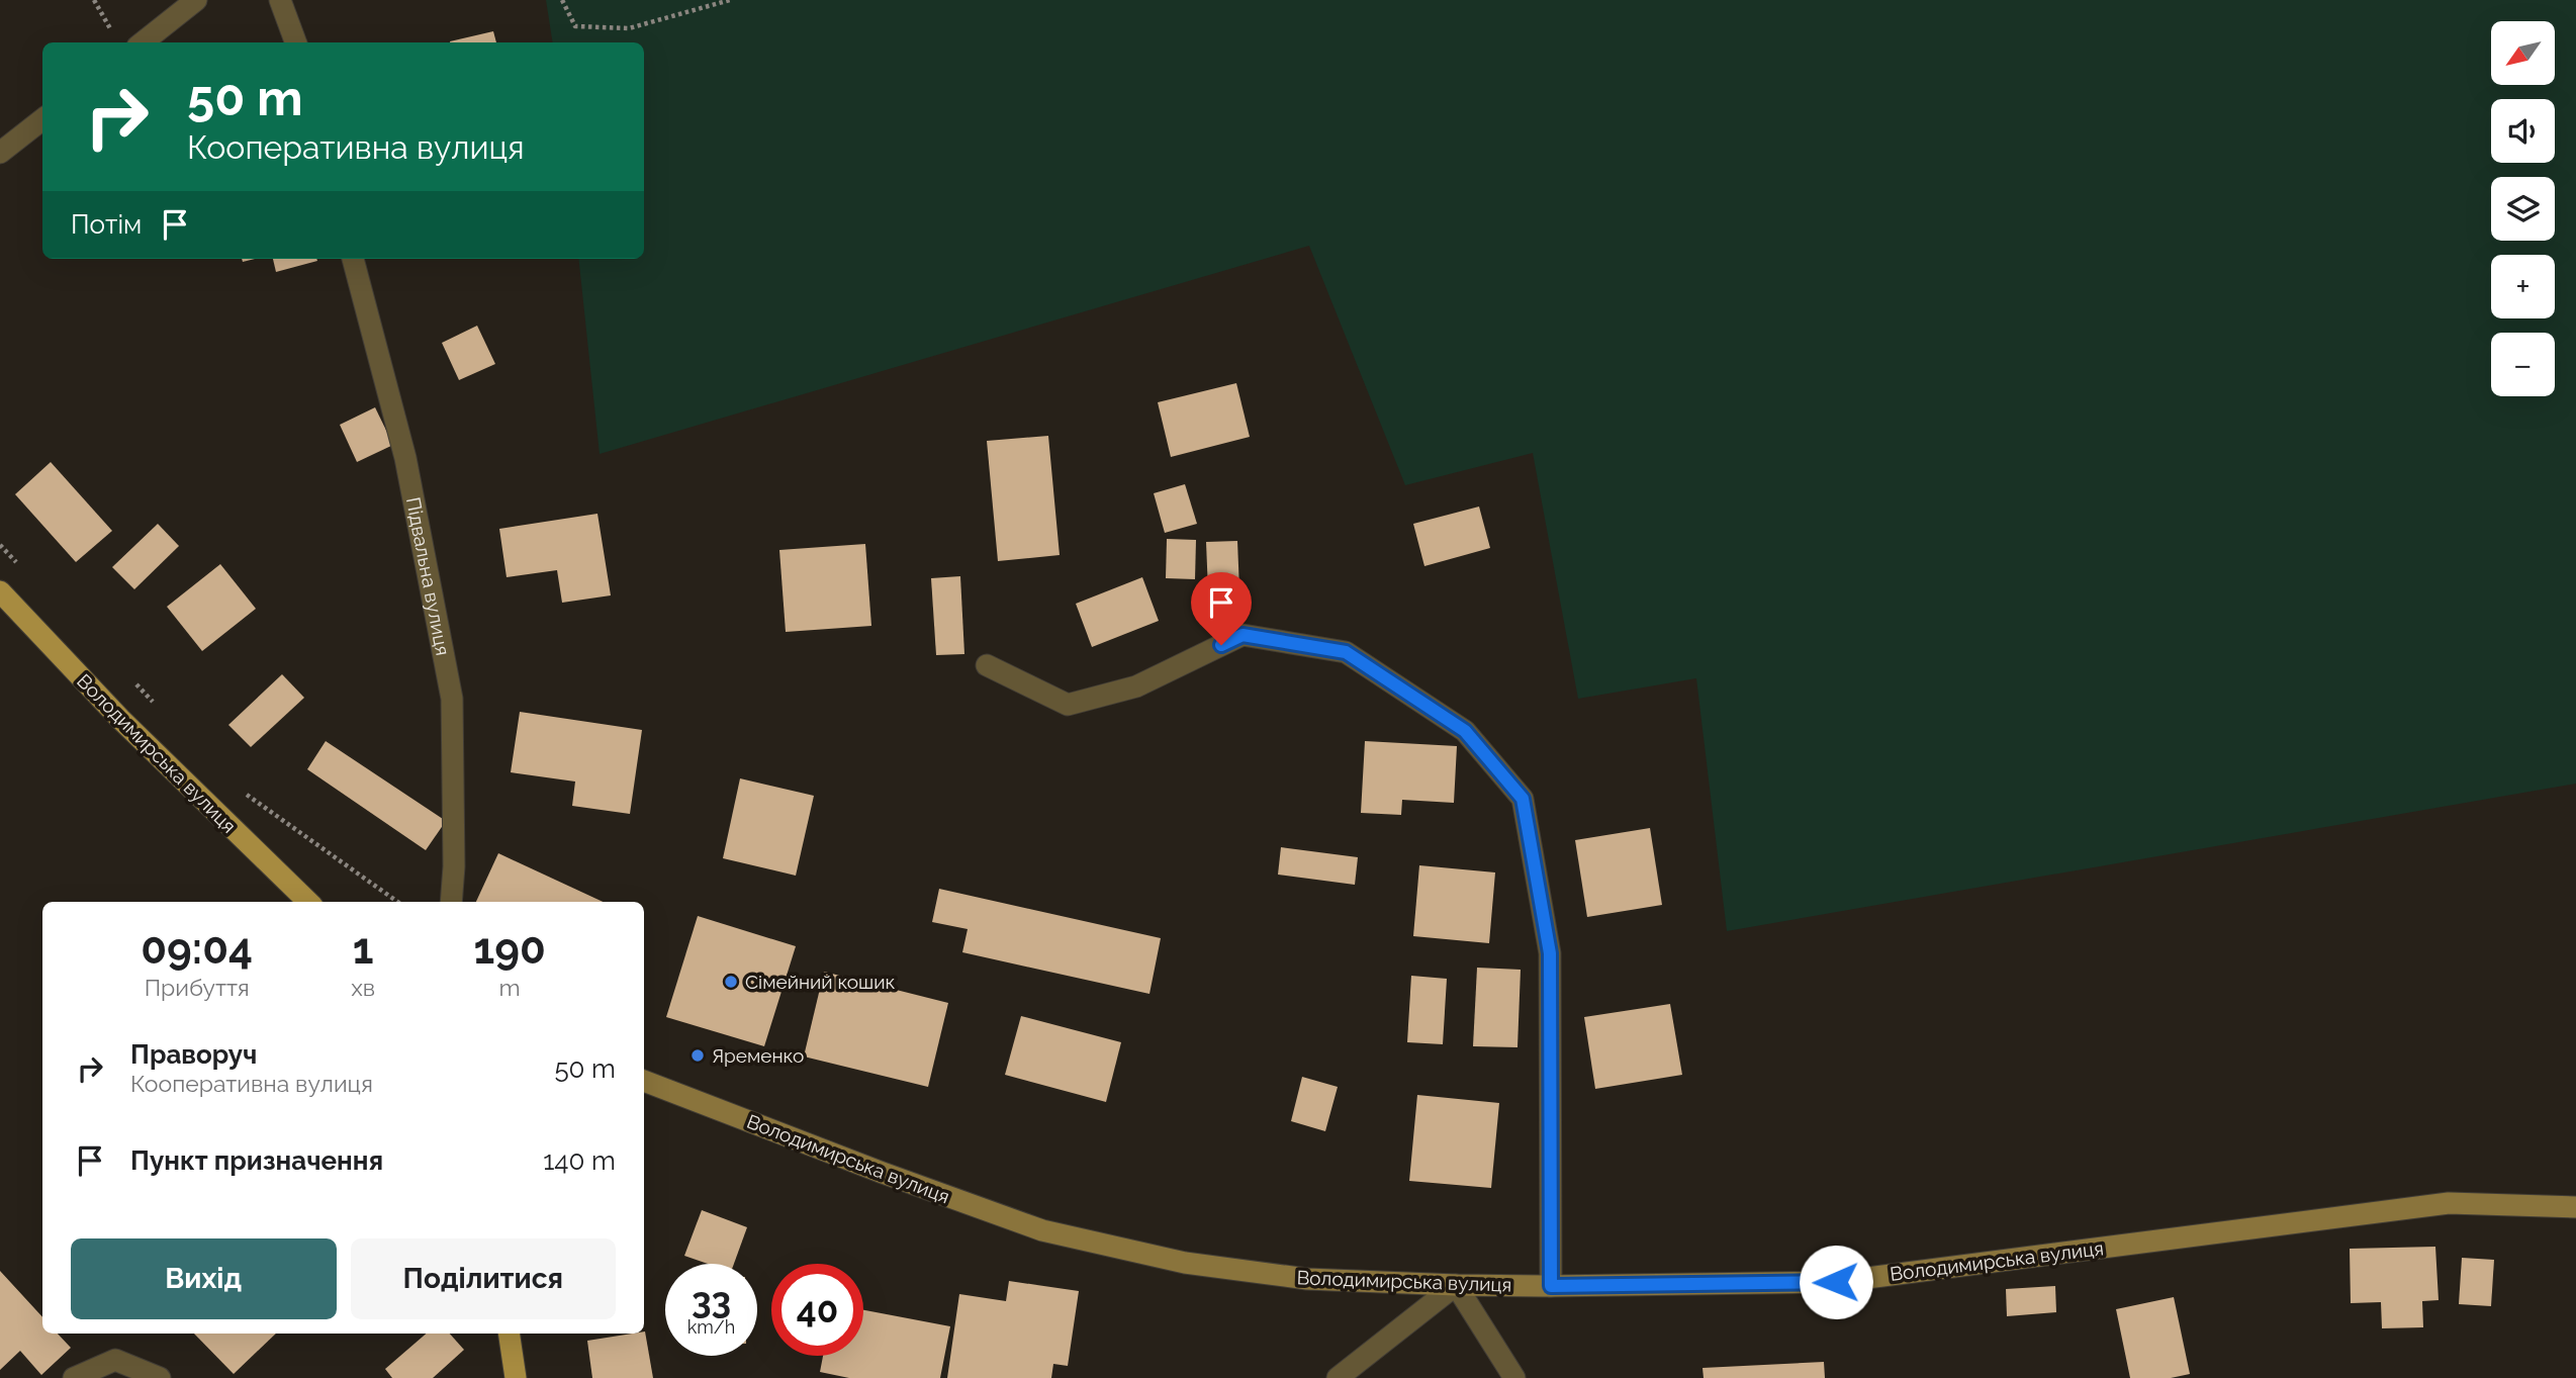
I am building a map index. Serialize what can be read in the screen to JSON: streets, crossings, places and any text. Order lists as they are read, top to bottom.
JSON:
{
  "streets": {
    "main road": ["Володимирська вулиця"],
    "street": ["Підвальна вулиця"]
  },
  "places": ["Сімейний кошик", "Яременко"],
  "north": "bottom left",
  "page": {
    "map_buttons": ["+", "−"],
    "turn": ["50 m", "Кооперативна вулиця"],
    "then": "Потім",
    "eta": [
      "09:04",
      "Прибуття",
      "1",
      "хв",
      "190",
      "m"
    ],
    "list": [
      {
        "name": "Праворуч",
        "note": "Кооперативна вулиця",
        "value": "50 m"
      },
      {
        "name": "Пункт призначення",
        "value": "140 m"
      }
    ],
    "buttons": ["Вихід", "Поділитися"],
    "speed": "33 km/h",
    "limit": "40"
  }
}
